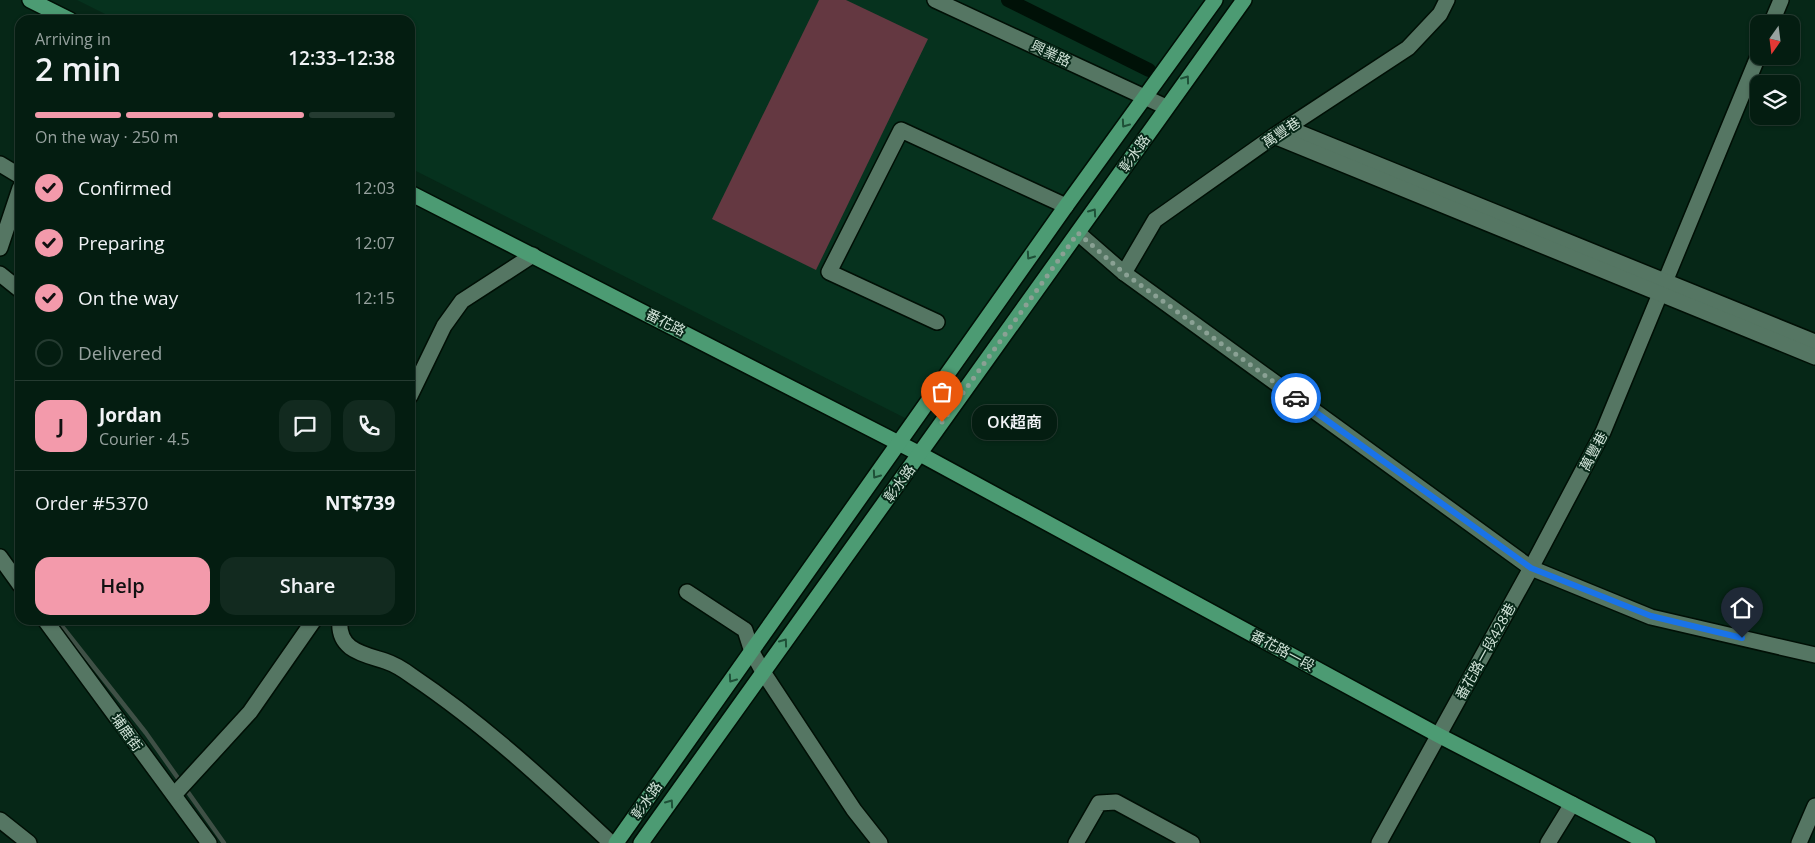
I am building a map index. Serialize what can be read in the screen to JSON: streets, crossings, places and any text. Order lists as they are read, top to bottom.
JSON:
{
  "streets": {
    "main road": ["彰水路", "番花路", "番花路一段"],
    "street": [
      "興業路",
      "萬豐巷",
      "番花路一段428巷",
      "埔鹿街"
    ]
  },
  "crossings": [
    ["興業路", "彰水路"],
    ["萬豐巷", "番花路一段428巷"],
    ["彰水路", "番花路"],
    ["彰水路", "番花路一段"],
    ["番花路", "番花路一段"],
    ["番花路一段", "番花路一段428巷"]
  ],
  "places": ["OK超商"],
  "north": "bottom",
  "page": {
    "heading": ["2 min", "Arriving in", "12:33–12:38"],
    "panel": [
      "Jordan",
      "Courier · 4.5",
      "Order #5370",
      "NT$739"
    ],
    "bar": "On the way · 250 m",
    "list": [
      ["Confirmed", "12:03"],
      ["Preparing", "12:07"],
      ["On the way", "12:15"],
      "Delivered"
    ],
    "round": "J",
    "bubble": "OK超商",
    "buttons": ["Help", "Share"]
  }
}
